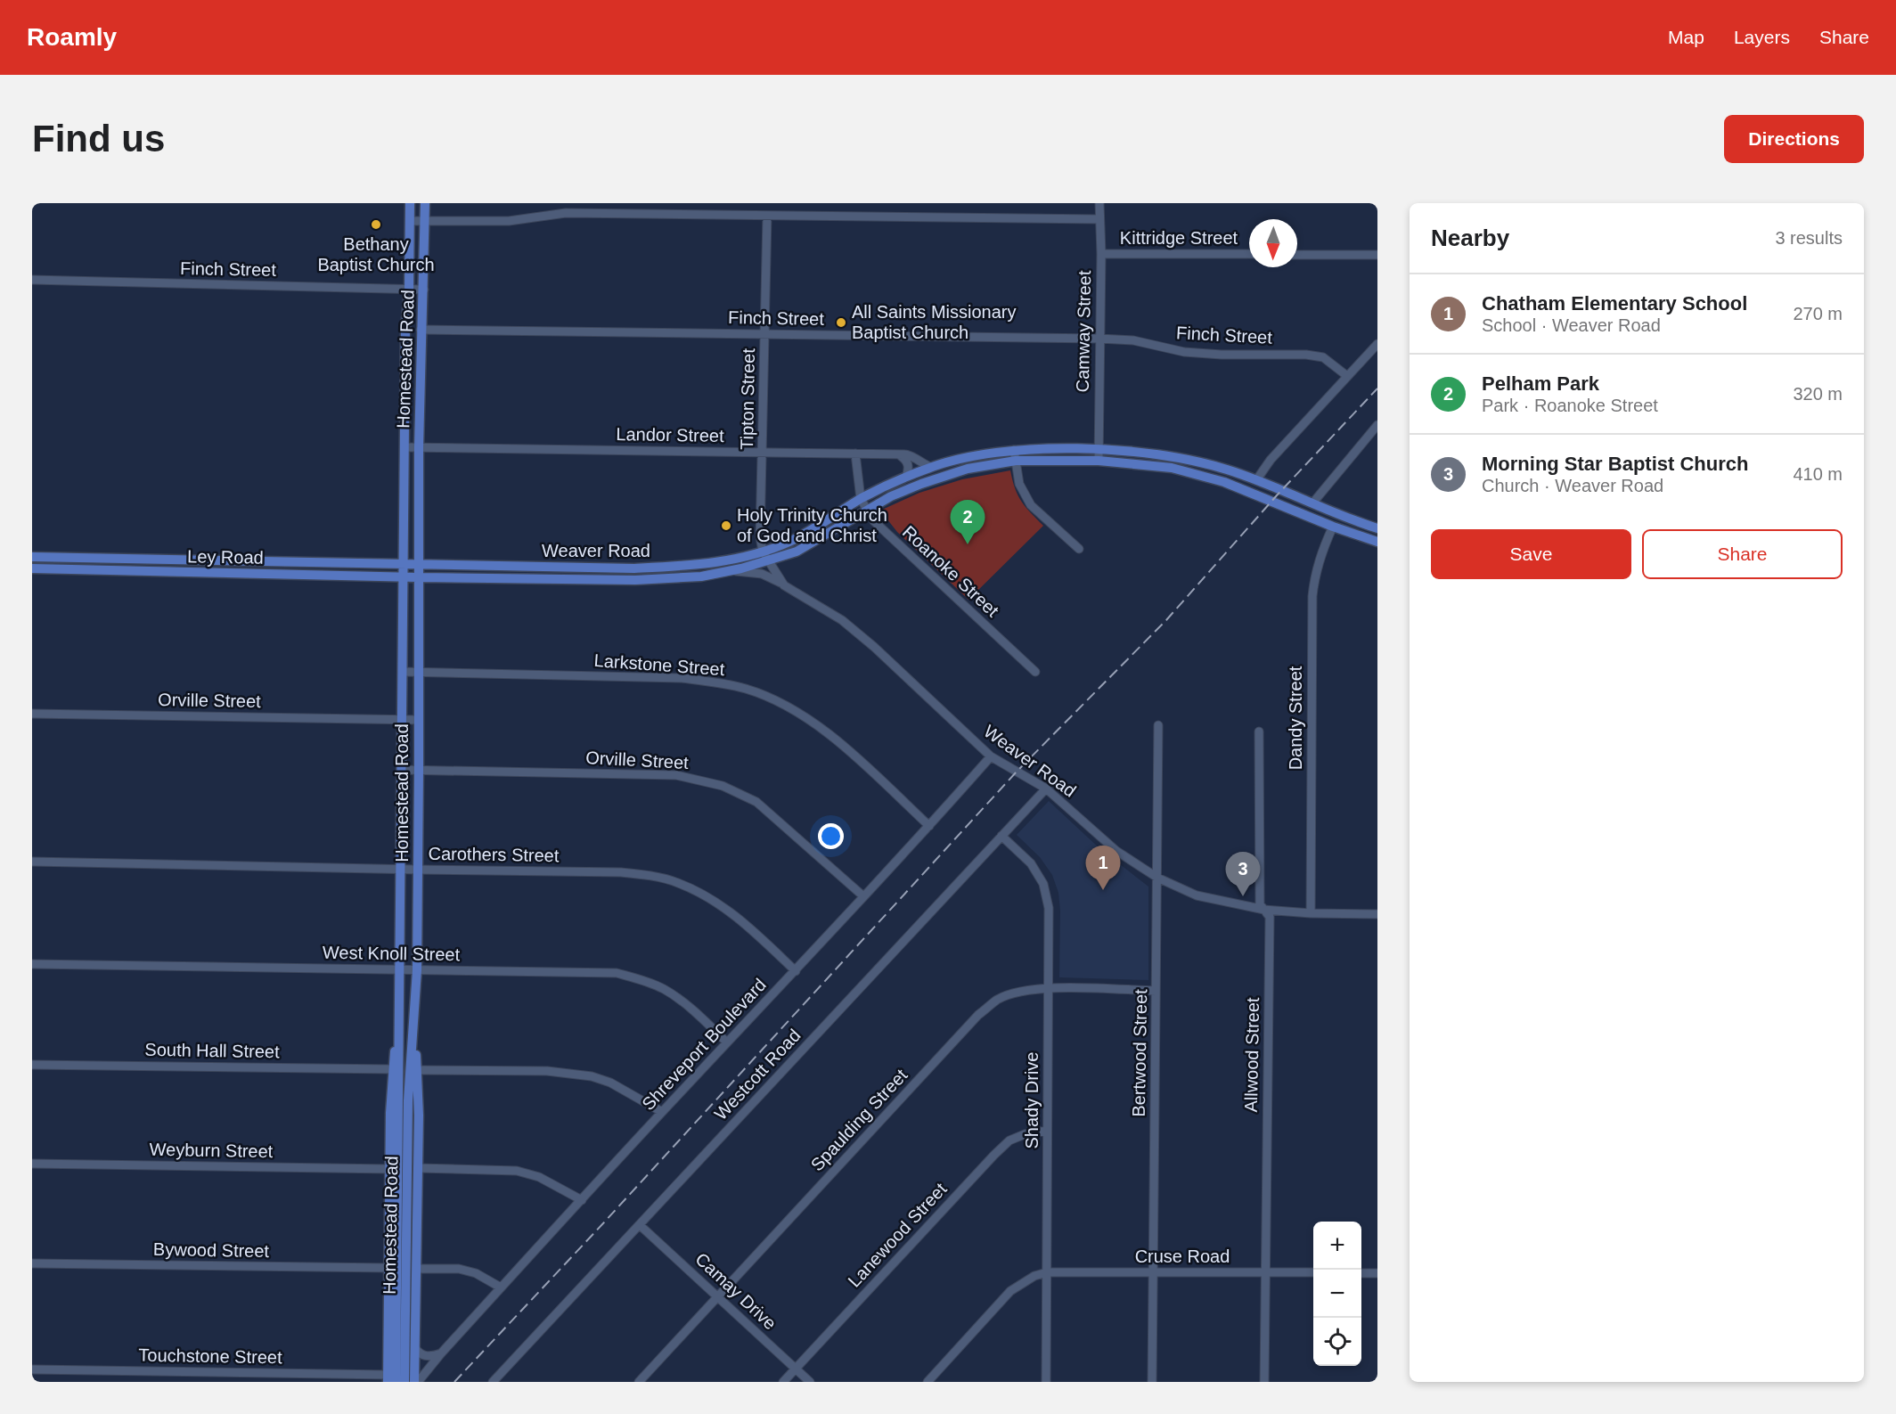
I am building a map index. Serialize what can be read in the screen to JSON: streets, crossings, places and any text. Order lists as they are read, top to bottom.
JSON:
{
  "streets": {
    "main road": ["Homestead Road", "Weaver Road", "Ley Road"],
    "street": [
      "Kittridge Street",
      "Finch Street",
      "Camway Street",
      "Tipton Street",
      "Landor Street",
      "Roanoke Street",
      "Larkstone Street",
      "Orville Street",
      "Dandy Street",
      "Carothers Street",
      "West Knoll Street",
      "Shreveport Boulevard",
      "South Hall Street",
      "Bertwood Street",
      "Allwood Street",
      "Westcott Road",
      "Shady Drive",
      "Spaulding Street",
      "Weyburn Street",
      "Lanewood Street",
      "Bywood Street",
      "Cruse Road",
      "Camay Drive",
      "Touchstone Street"
    ]
  },
  "crossings": [
    ["Kittridge Street", "Camway Street"],
    ["Kittridge Street", "Homestead Road"],
    ["Kittridge Street", "Tipton Street"],
    ["Finch Street", "Camway Street"],
    ["Finch Street", "Homestead Road"],
    ["Finch Street", "Tipton Street"],
    ["Homestead Road", "Landor Street"],
    ["Homestead Road", "Weaver Road"],
    ["Homestead Road", "Ley Road"],
    ["Homestead Road", "Larkstone Street"],
    ["Homestead Road", "Orville Street"],
    ["Homestead Road", "Carothers Street"],
    ["Homestead Road", "West Knoll Street"],
    ["Homestead Road", "Bywood Street"],
    ["Tipton Street", "Landor Street"],
    ["Tipton Street", "Weaver Road"],
    ["Landor Street", "Roanoke Street"],
    ["Weaver Road", "Ley Road"],
    ["Weaver Road", "Dandy Street"],
    ["Weaver Road", "Shreveport Boulevard"],
    ["Weaver Road", "Bertwood Street"],
    ["Weaver Road", "Allwood Street"],
    ["Weaver Road", "Westcott Road"],
    ["Larkstone Street", "Shreveport Boulevard"],
    ["Orville Street", "Shreveport Boulevard"],
    ["Carothers Street", "Shreveport Boulevard"],
    ["West Knoll Street", "Shreveport Boulevard"],
    ["Bertwood Street", "Spaulding Street"],
    ["Bertwood Street", "Cruse Road"],
    ["Allwood Street", "Cruse Road"],
    ["Westcott Road", "Shady Drive"],
    ["Westcott Road", "Camay Drive"],
    ["Shady Drive", "Spaulding Street"],
    ["Shady Drive", "Lanewood Street"],
    ["Shady Drive", "Cruse Road"],
    ["Spaulding Street", "Camay Drive"],
    ["Lanewood Street", "Camay Drive"]
  ],
  "places": ["Bethany Baptist Church", "All Saints Missionary Baptist Church", "Holy Trinity Church of God and Christ"],
  "north": "bottom",
  "page": {
    "header": "Roamly",
    "nav": ["Map", "Layers", "Share"],
    "buttons": [
      "Directions",
      ["Save", "Share"]
    ],
    "title": "Find us",
    "heading": ["Nearby", "3 results"],
    "list": [
      {
        "mark": "1",
        "name": "Chatham Elementary School",
        "note": "School · Weaver Road",
        "value": "270 m"
      },
      {
        "mark": "2",
        "name": "Pelham Park",
        "note": "Park · Roanoke Street",
        "value": "320 m"
      },
      {
        "mark": "3",
        "name": "Morning Star Baptist Church",
        "note": "Church · Weaver Road",
        "value": "410 m"
      }
    ],
    "pins": ["2", "1", "3"],
    "map_buttons": ["+", "−"]
  }
}
